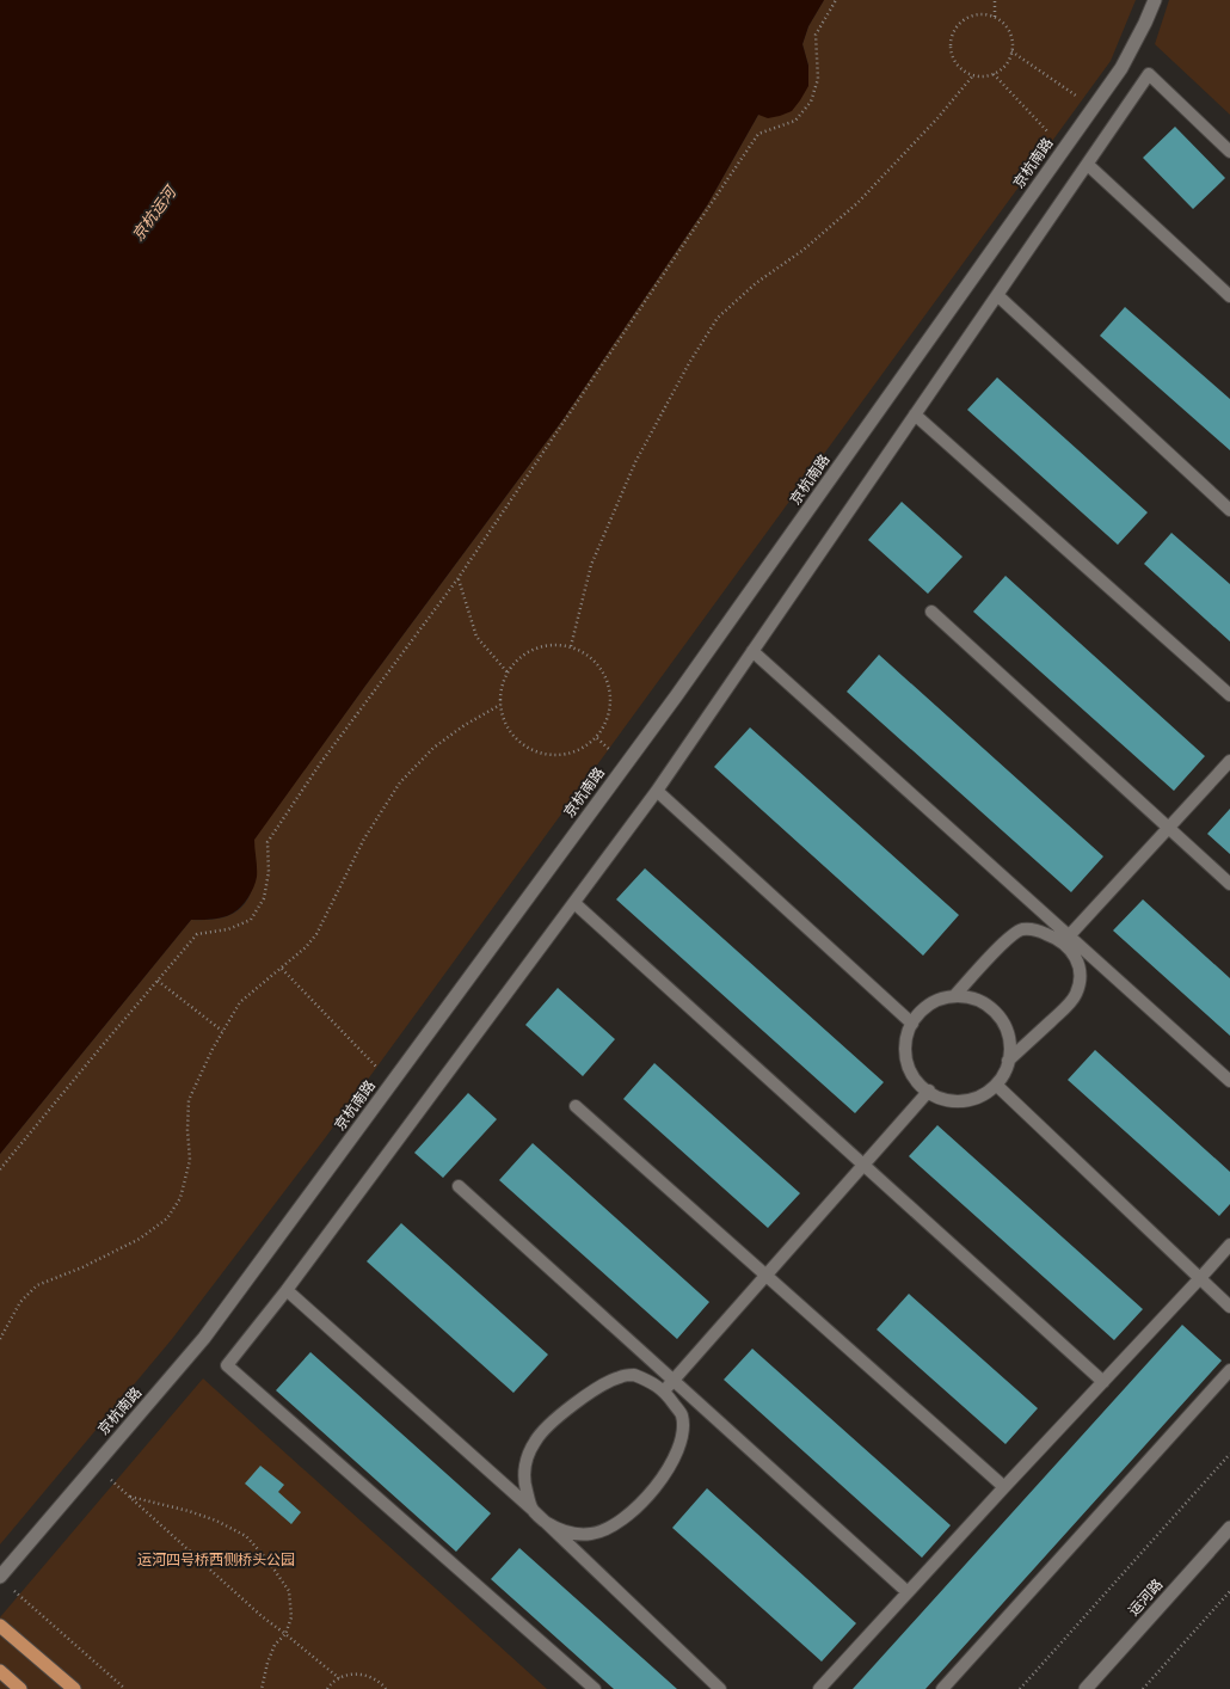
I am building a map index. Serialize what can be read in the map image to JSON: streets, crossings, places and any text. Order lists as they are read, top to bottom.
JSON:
{
  "streets": {
    "street": ["京杭南路", "运河路"]
  },
  "water": ["京杭运河"],
  "parks": ["运河四号桥西侧桥头公园"]
}
